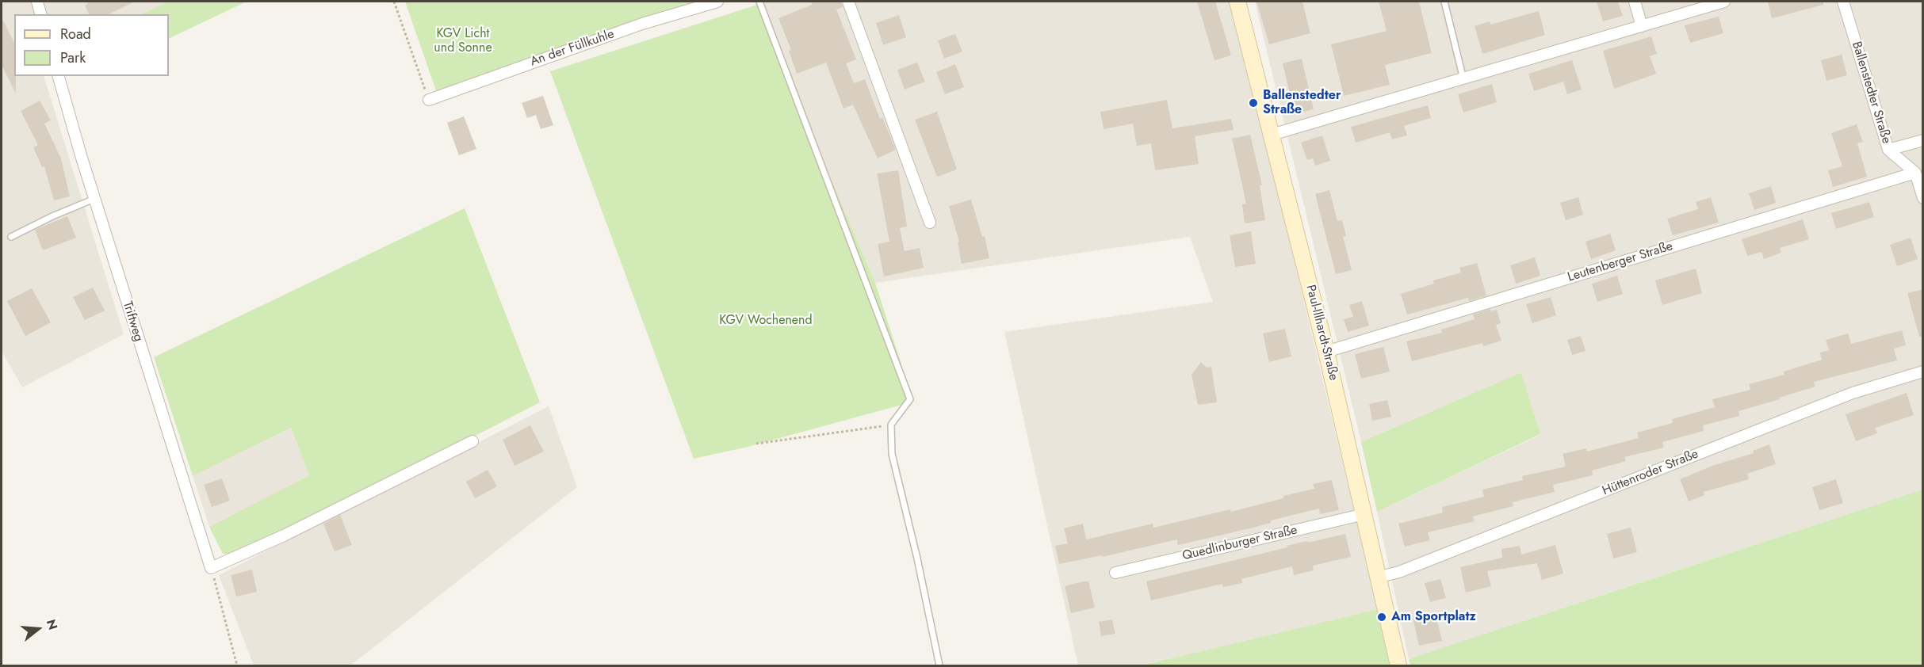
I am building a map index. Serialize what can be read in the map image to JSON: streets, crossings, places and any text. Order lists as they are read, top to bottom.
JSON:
{
  "streets": {
    "street": [
      "An der Füllkuhle",
      "Ballenstedter Straße",
      "Leutenberger Straße",
      "Triftweg",
      "Paul-Illhardt-Straße",
      "Hüttenroder Straße",
      "Quedlinburger Straße"
    ]
  },
  "crossings": [
    ["Leutenberger Straße", "Paul-Illhardt-Straße"],
    ["Paul-Illhardt-Straße", "Hüttenroder Straße"],
    ["Paul-Illhardt-Straße", "Quedlinburger Straße"]
  ],
  "parks": ["KGV Licht und Sonne", "KGV Wochenend"],
  "places": ["Ballenstedter Straße", "Am Sportplatz"],
  "legend": ["Road", "Park"],
  "north": "right"
}
